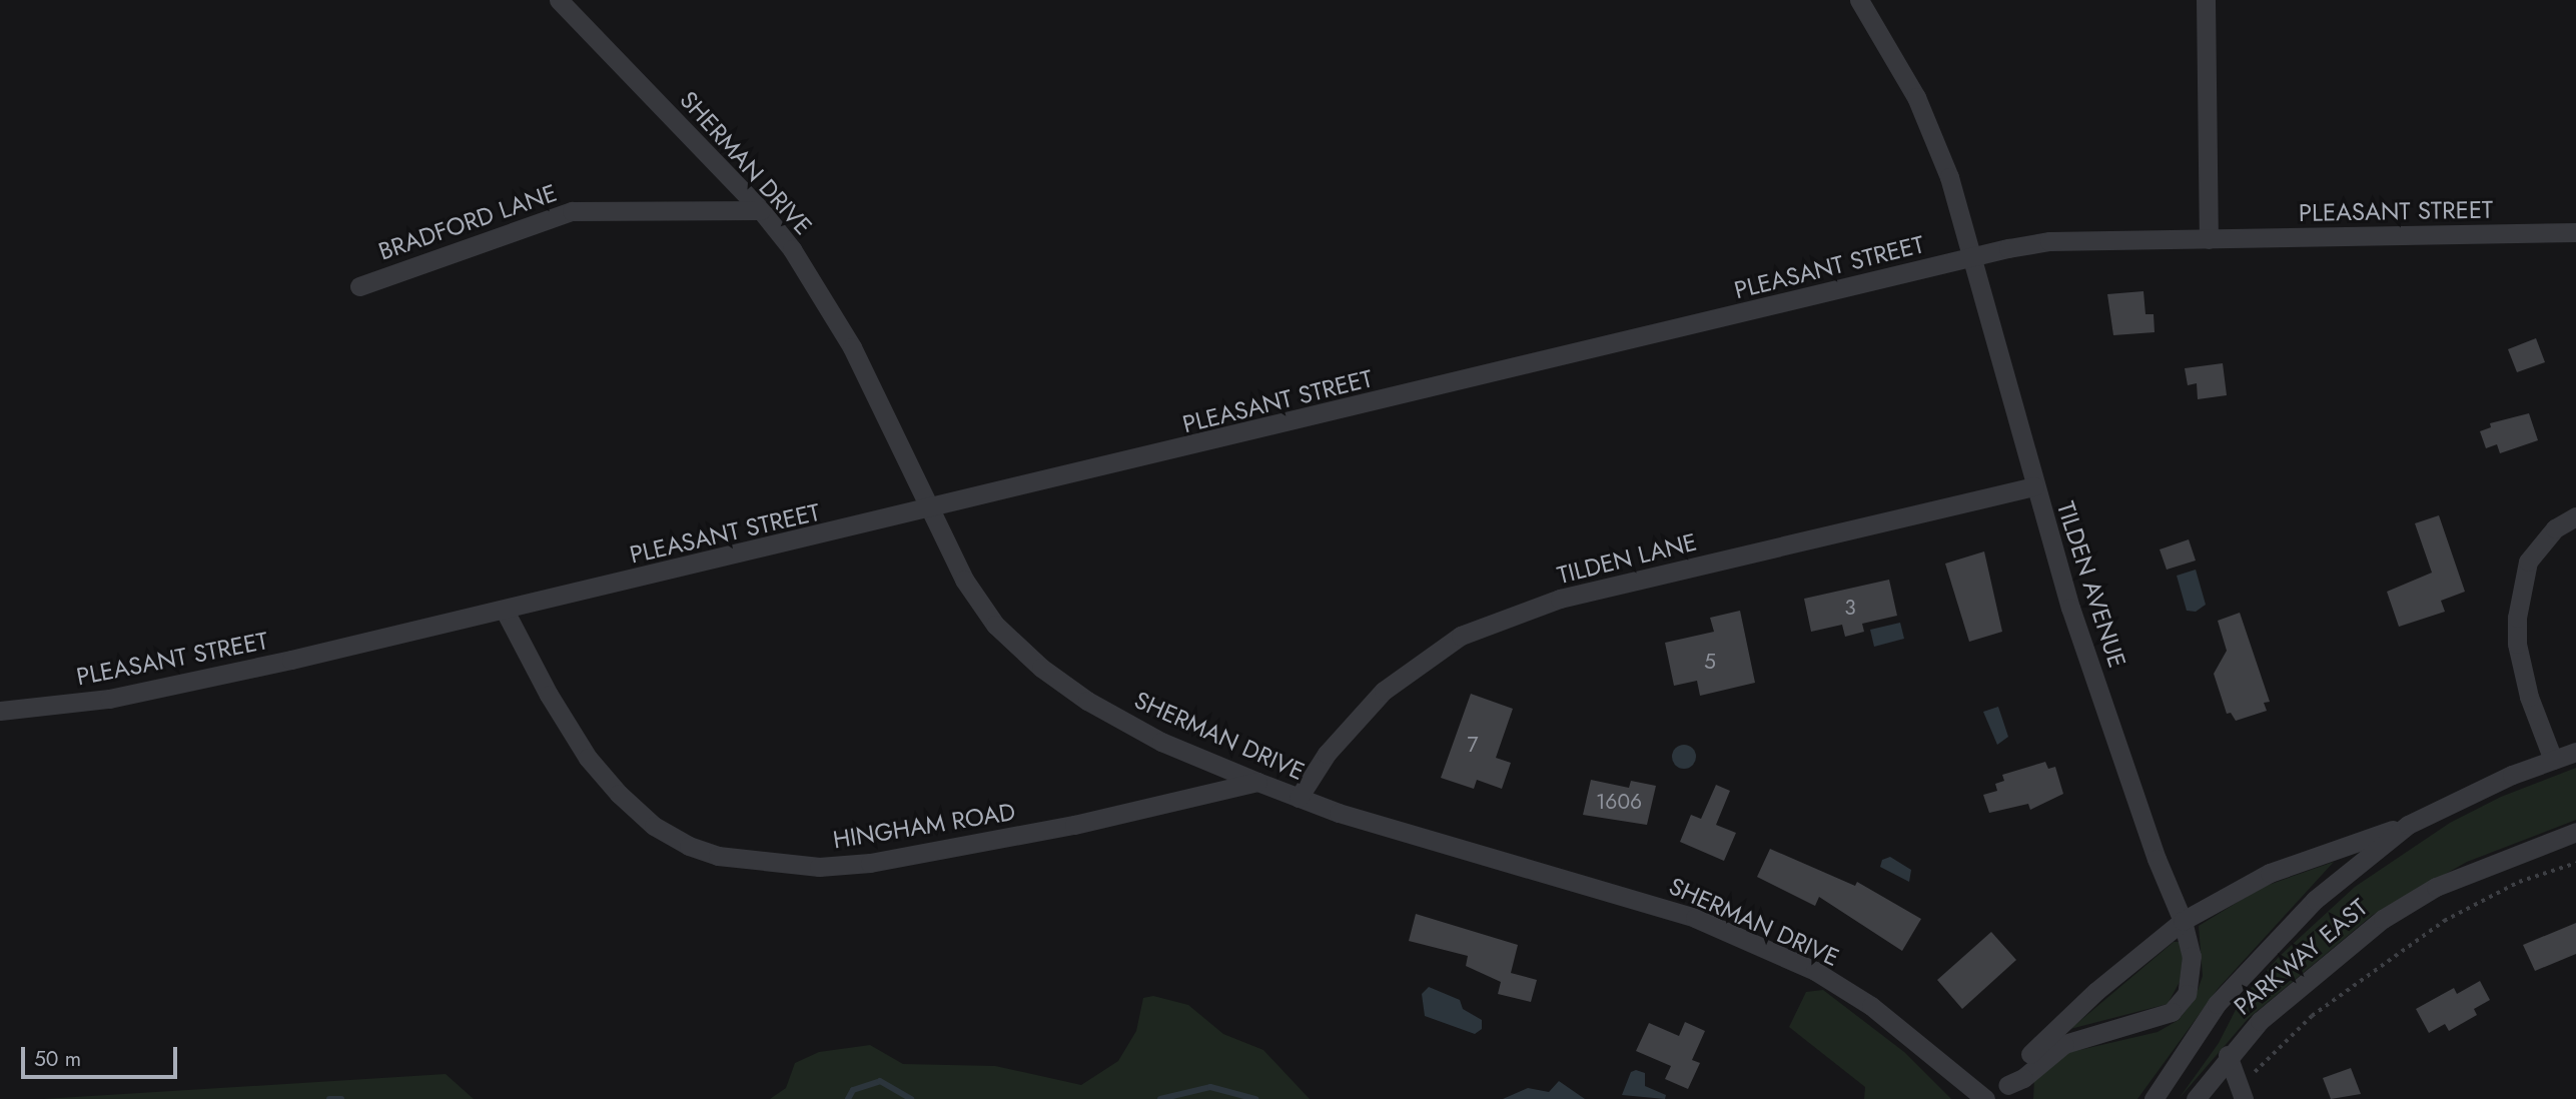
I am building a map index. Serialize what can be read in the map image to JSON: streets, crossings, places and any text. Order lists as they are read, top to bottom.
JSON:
{
  "streets": {
    "street": [
      "SHERMAN DRIVE",
      "PLEASANT STREET",
      "BRADFORD LANE",
      "TILDEN LANE",
      "TILDEN AVENUE",
      "HINGHAM ROAD",
      "PARKWAY EAST"
    ]
  },
  "crossings": [
    ["SHERMAN DRIVE", "PLEASANT STREET"],
    ["SHERMAN DRIVE", "BRADFORD LANE"],
    ["SHERMAN DRIVE", "TILDEN LANE"],
    ["SHERMAN DRIVE", "HINGHAM ROAD"],
    ["PLEASANT STREET", "TILDEN AVENUE"],
    ["PLEASANT STREET", "HINGHAM ROAD"],
    ["TILDEN LANE", "TILDEN AVENUE"],
    ["TILDEN AVENUE", "PARKWAY EAST"]
  ],
  "house_numbers": [
    "3",
    "5",
    "7",
    "1606"
  ],
  "scale_bar": "50 m"
}
